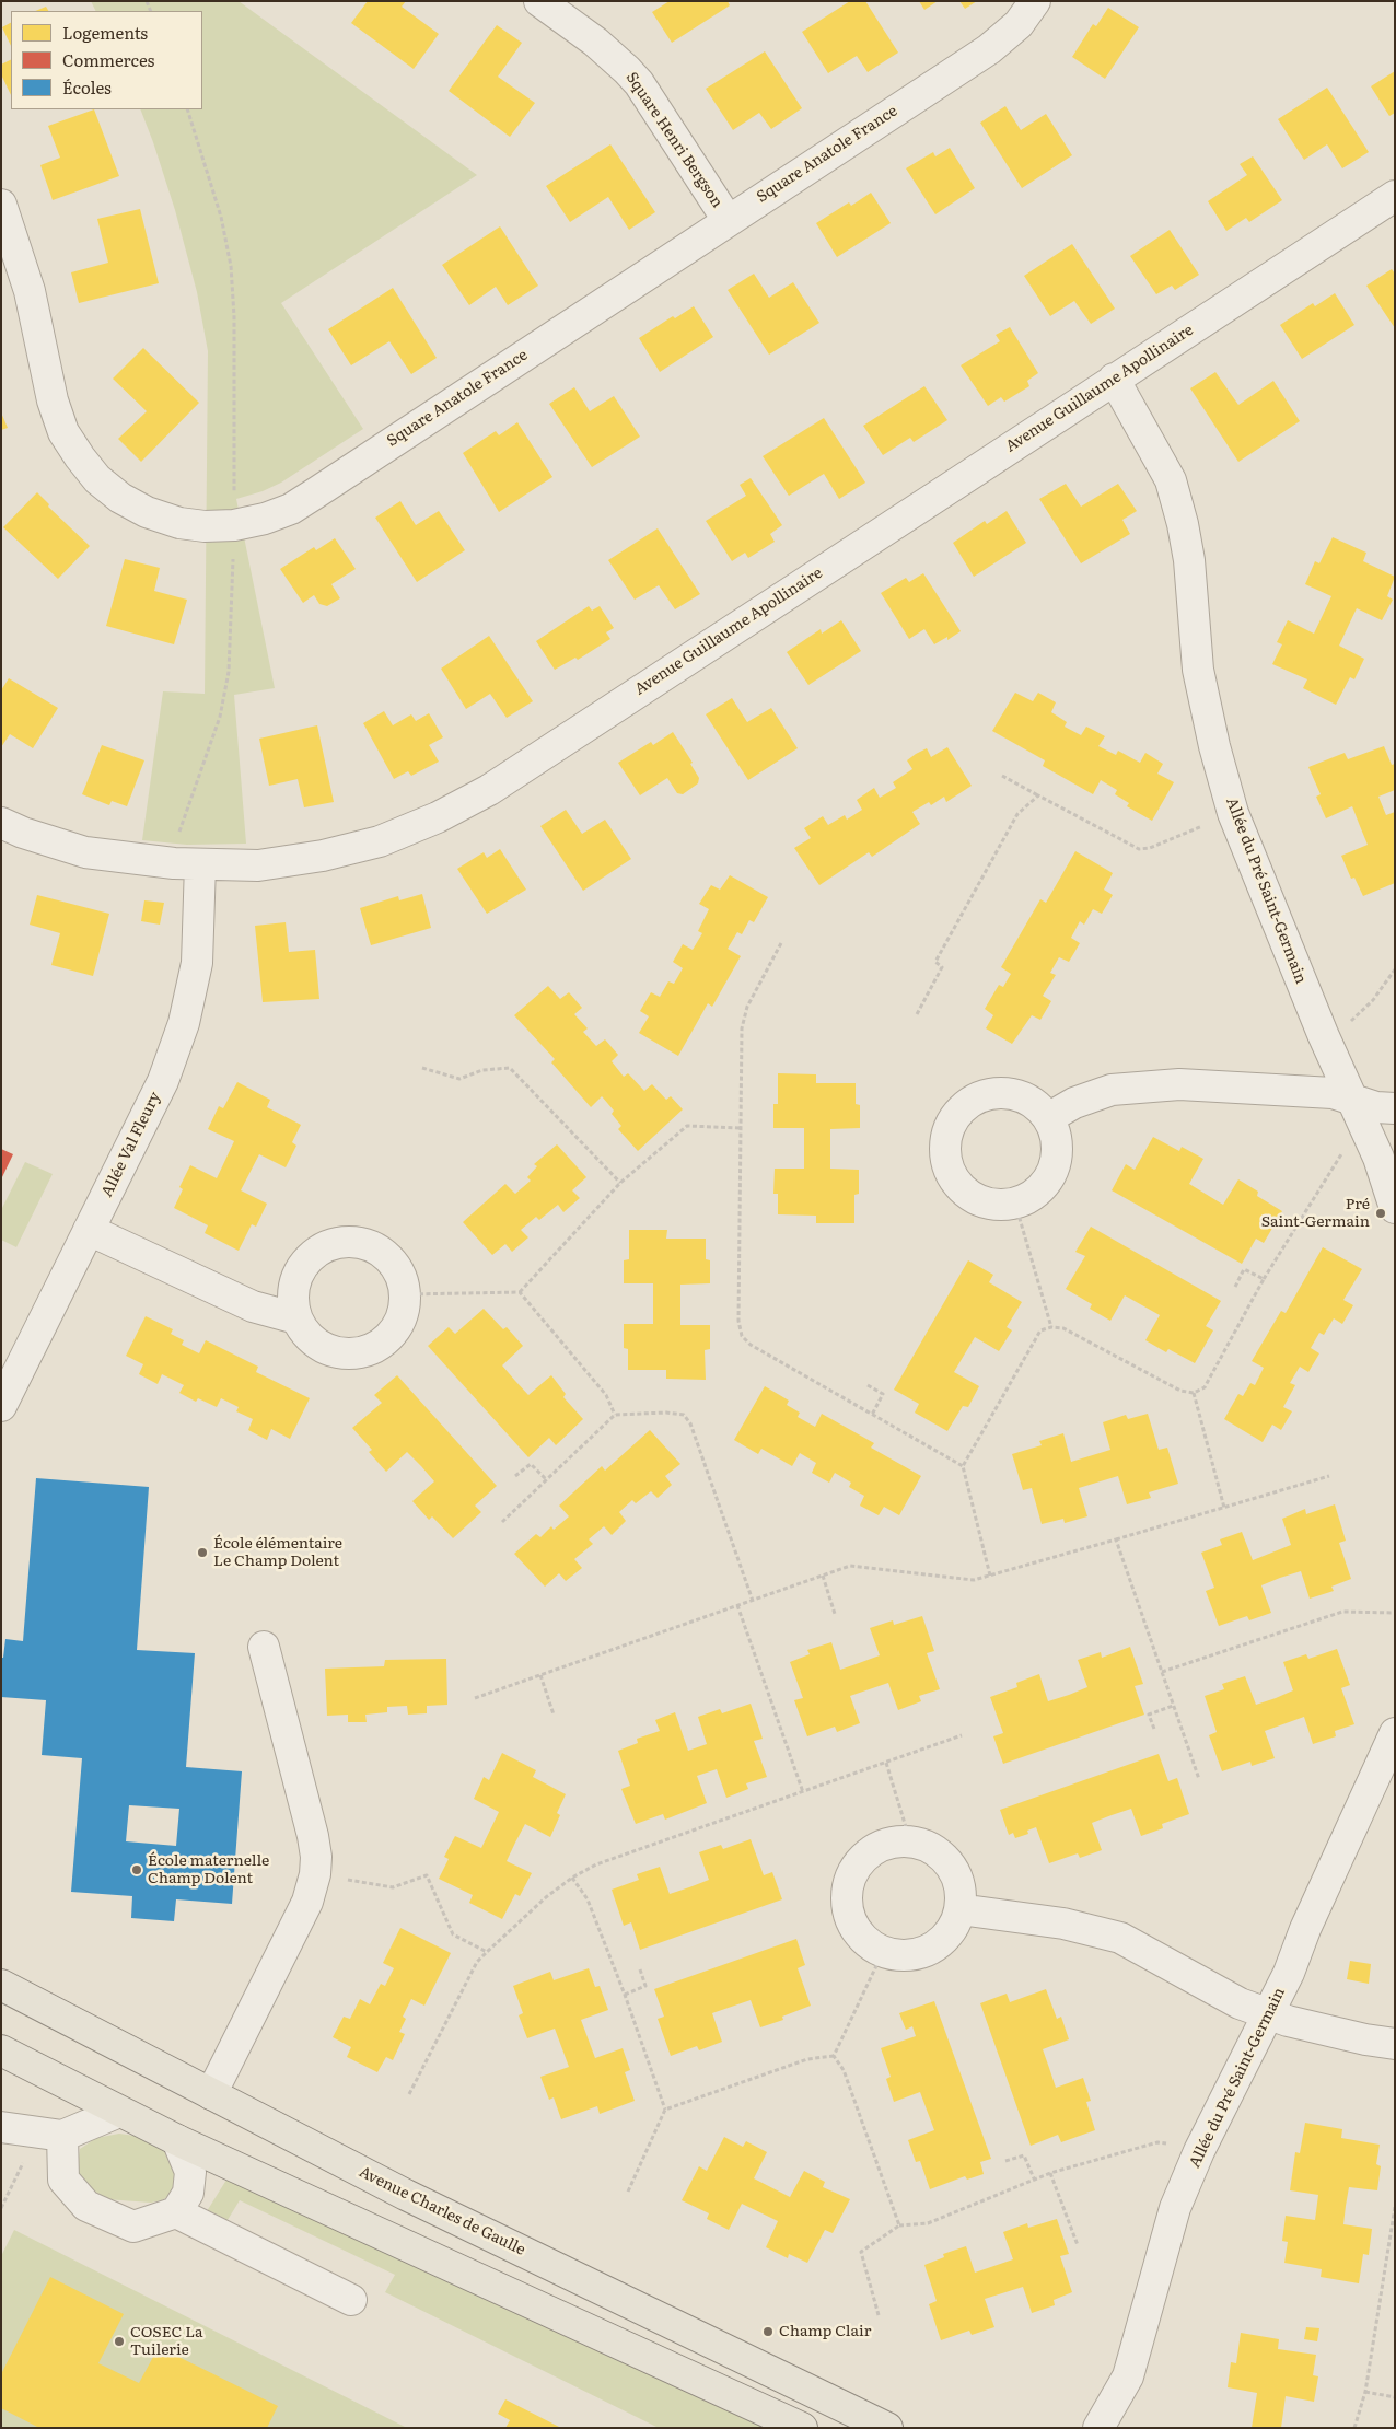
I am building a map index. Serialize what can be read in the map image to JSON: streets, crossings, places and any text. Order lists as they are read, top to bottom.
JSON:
{
  "streets": {
    "main road": ["Avenue Charles de Gaulle"],
    "street": [
      "Square Henri Bergson",
      "Square Anatole France",
      "Avenue Guillaume Apollinaire",
      "Allée du Pré Saint-Germain",
      "Allée Val Fleury"
    ]
  },
  "crossings": [
    ["Square Henri Bergson", "Square Anatole France"],
    ["Avenue Guillaume Apollinaire", "Allée du Pré Saint-Germain"],
    ["Avenue Guillaume Apollinaire", "Allée Val Fleury"]
  ],
  "places": [
    "Pré Saint-Germain",
    "École élémentaire Le Champ Dolent",
    "École maternelle Champ Dolent",
    "Champ Clair",
    "COSEC La Tuilerie"
  ],
  "legend": ["Logements", "Commerces", "Écoles"]
}
